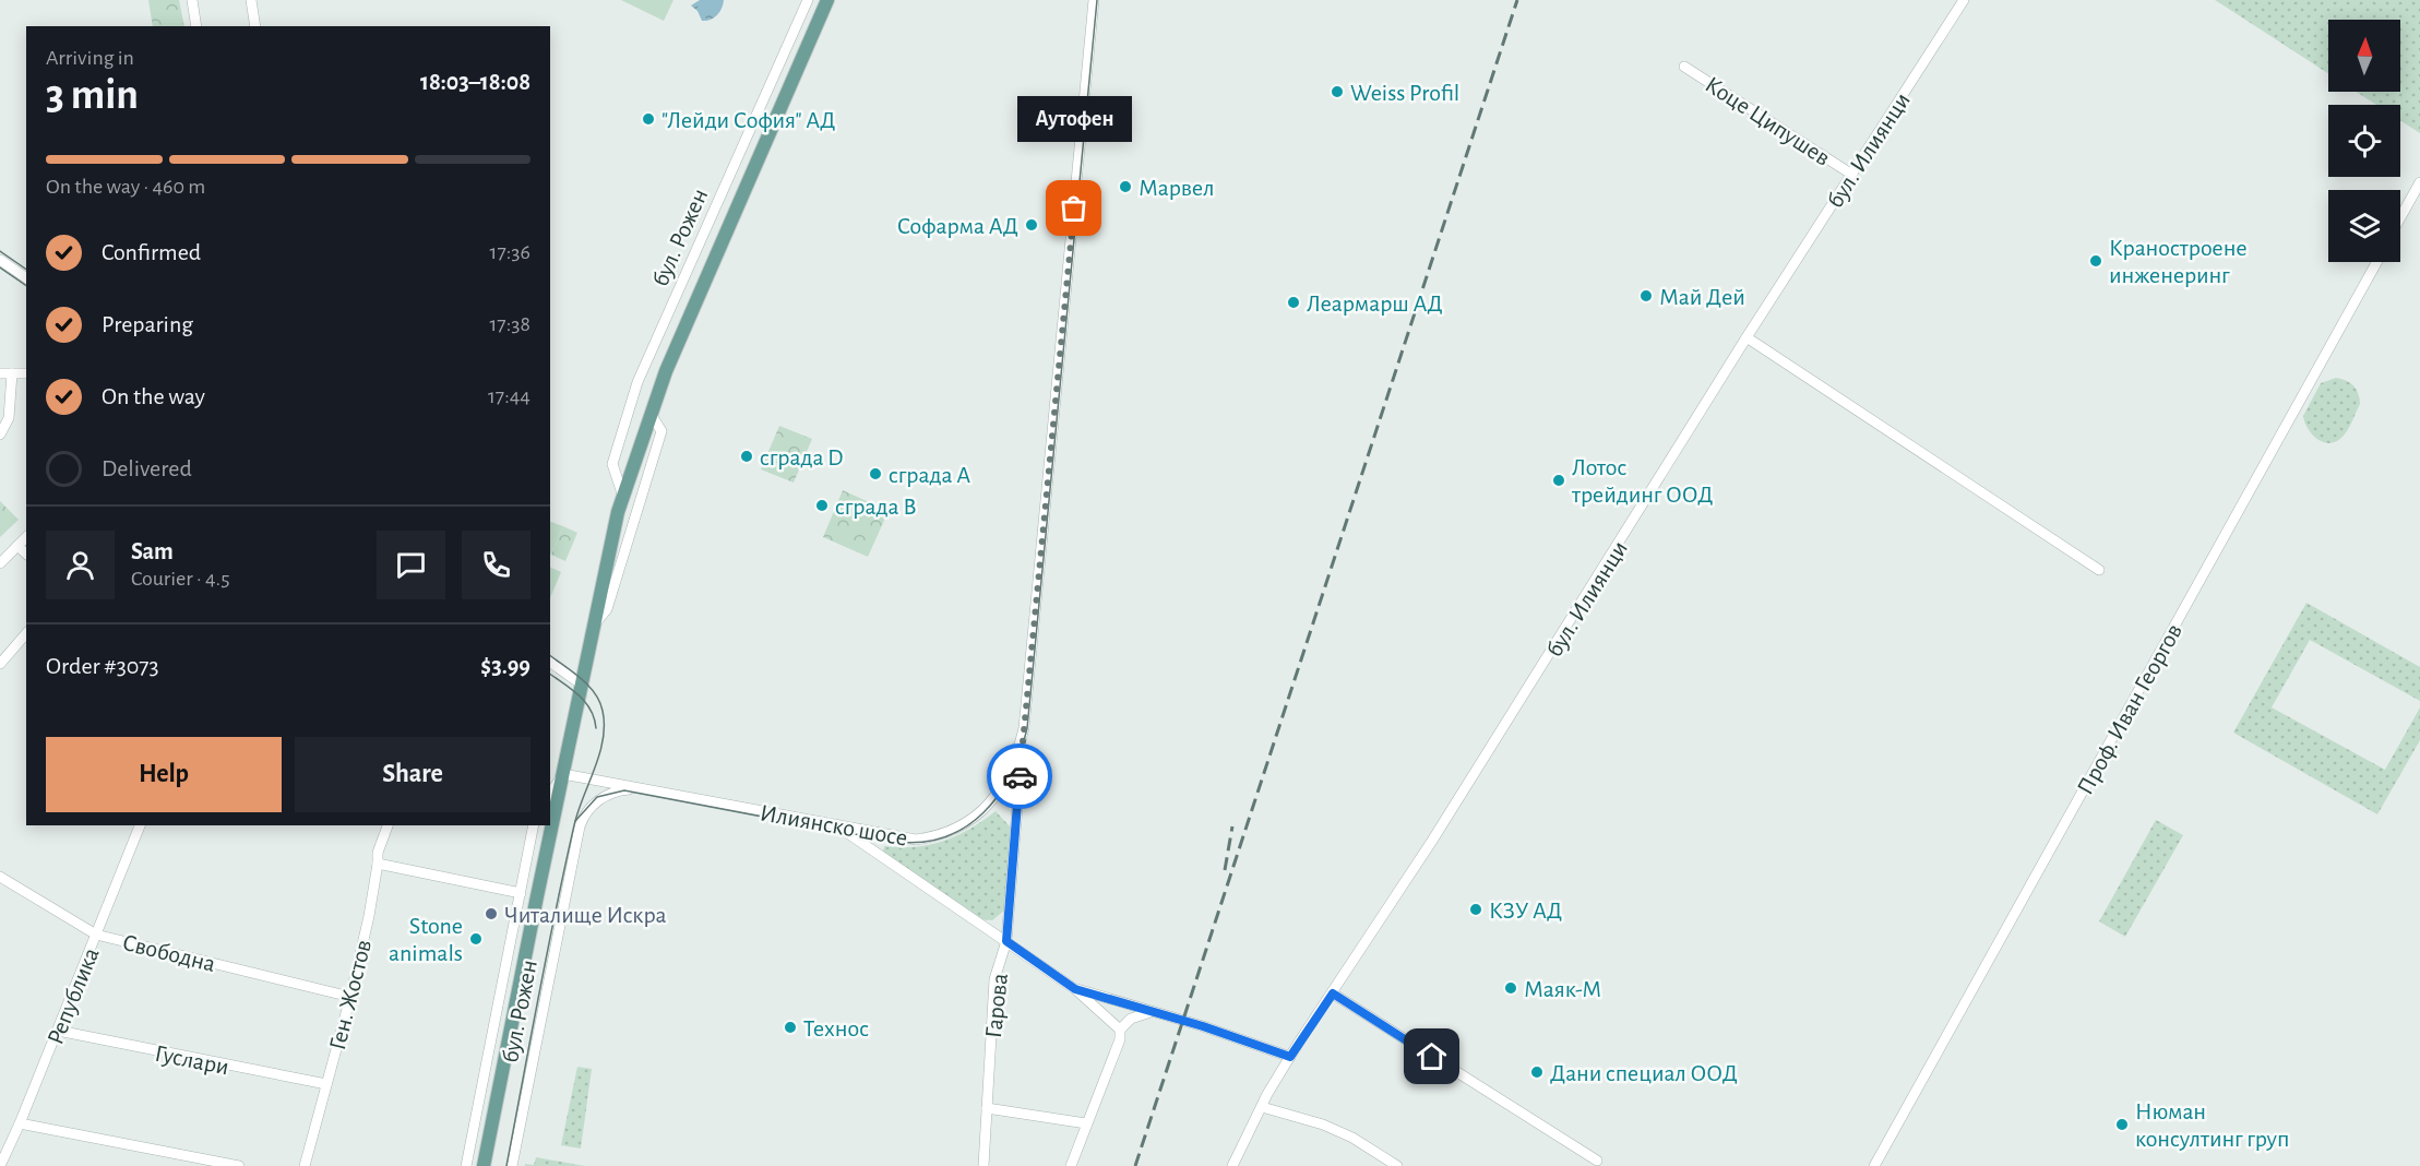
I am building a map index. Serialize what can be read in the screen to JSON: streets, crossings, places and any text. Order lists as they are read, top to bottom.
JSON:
{
  "streets": {
    "main road": ["бул. Рожен"],
    "street": [
      "Коце Ципушев",
      "бул. Илиянци",
      "Проф. Иван Георгов",
      "Илиянско шосе",
      "Свободна",
      "Ген. Жостов",
      "Република",
      "Гарова",
      "Гуслари"
    ]
  },
  "crossings": [
    ["Коце Ципушев", "бул. Илиянци"],
    ["бул. Рожен", "Илиянско шосе"],
    ["Илиянско шосе", "Гарова"],
    ["Свободна", "Ген. Жостов"],
    ["Свободна", "Република"],
    ["Ген. Жостов", "Гуслари"],
    ["Република", "Гуслари"]
  ],
  "places": [
    "Weiss Profil",
    "\"Лейди София\" АД",
    "Марвел",
    "Аутофен",
    "Софарма АД",
    "Краностроене инженеринг",
    "Май Дей",
    "Леармарш АД",
    "сграда D",
    "сграда А",
    "Лотос трейдинг ООД",
    "сграда В",
    "КЗУ АД",
    "Читалище Искра",
    "Stone animals",
    "Маяк-М",
    "Технос",
    "Дани специал ООД",
    "Нюман консултинг груп"
  ],
  "north": "top",
  "page": {
    "heading": ["3 min", "Arriving in", "18:03–18:08"],
    "panel": [
      "Sam",
      "Courier · 4.5",
      "Order #3073",
      "$3.99"
    ],
    "bubble": "Аутофен",
    "bar": "On the way · 460 m",
    "list": [
      ["Confirmed", "17:36"],
      ["Preparing", "17:38"],
      ["On the way", "17:44"],
      "Delivered"
    ],
    "buttons": ["Help", "Share"]
  }
}
